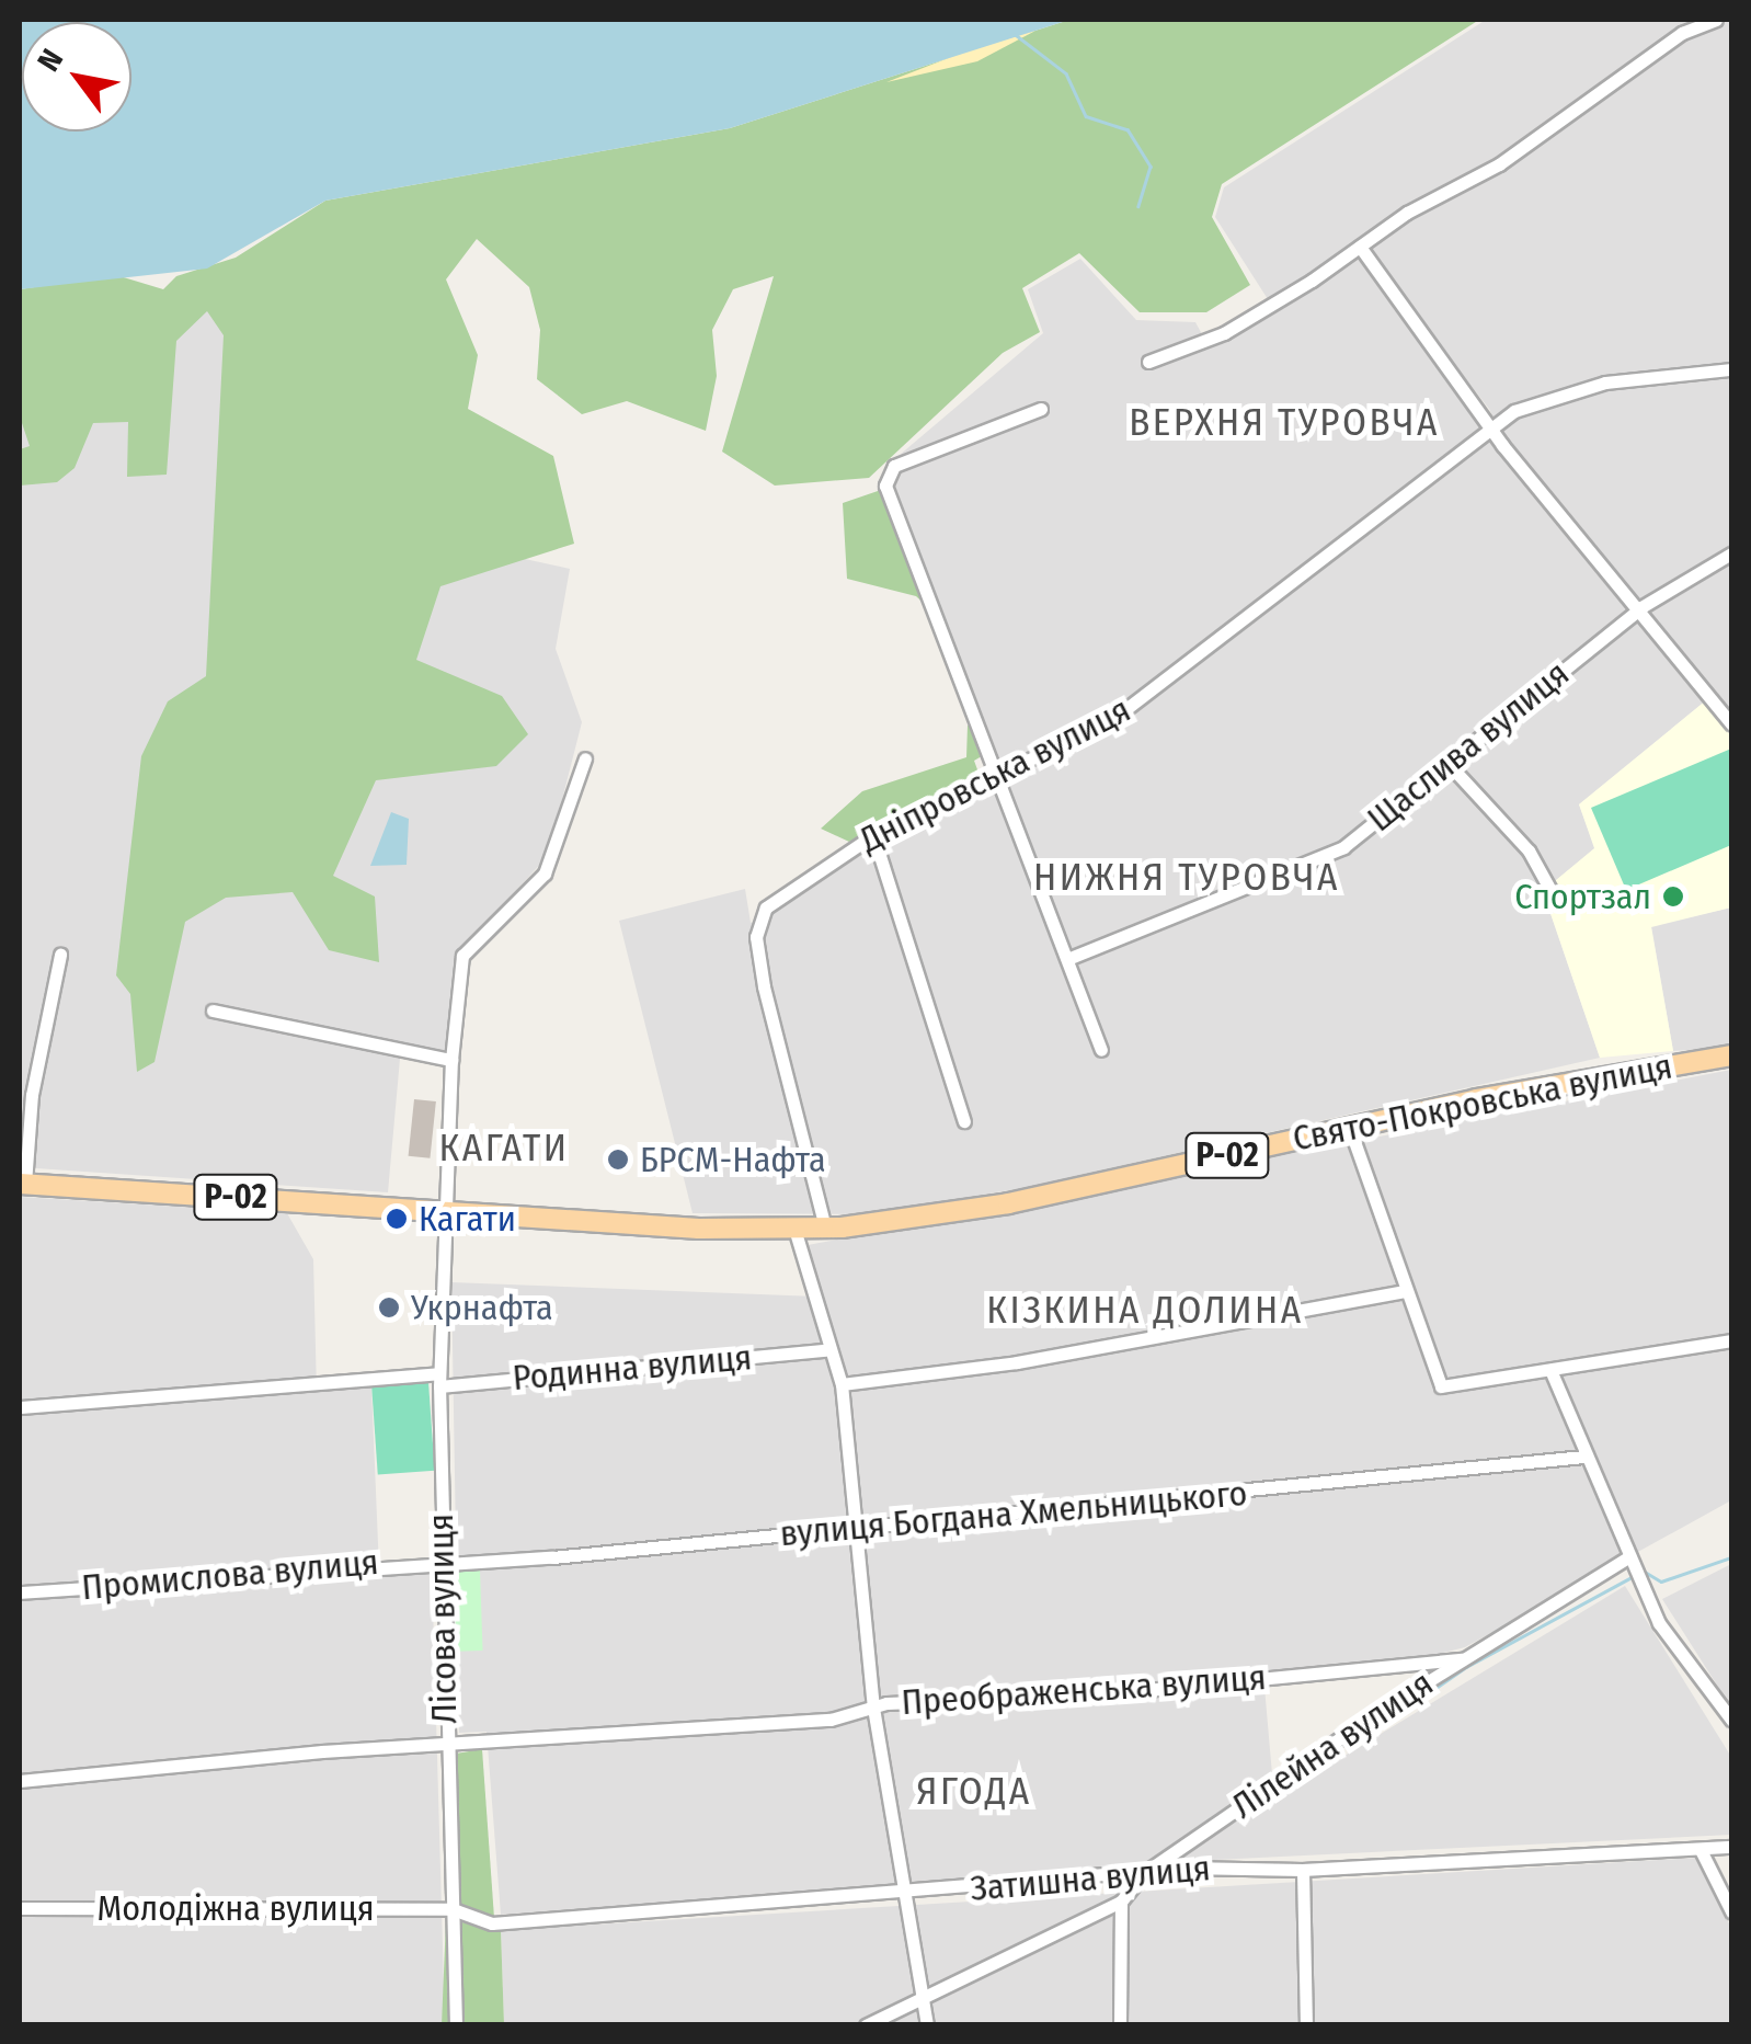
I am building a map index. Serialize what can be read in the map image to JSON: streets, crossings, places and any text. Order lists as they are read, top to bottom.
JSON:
{
  "streets": {
    "main road": ["Свято-Покровська вулиця", "Р-02"],
    "street": [
      "Щаслива вулиця",
      "Дніпровська вулиця",
      "Родинна вулиця",
      "вулиця Богдана Хмельницького",
      "Промислова вулиця",
      "Лісова вулиця",
      "Преображенська вулиця",
      "Лілейна вулиця",
      "Затишна вулиця",
      "Молодіжна вулиця"
    ]
  },
  "crossings": [
    ["Дніпровська вулиця", "Свято-Покровська вулиця"],
    ["Свято-Покровська вулиця", "Р-02"],
    ["Свято-Покровська вулиця", "Лісова вулиця"],
    ["Р-02", "Лісова вулиця"],
    ["Родинна вулиця", "Лісова вулиця"],
    ["вулиця Богдана Хмельницького", "Промислова вулиця"],
    ["вулиця Богдана Хмельницького", "Лісова вулиця"],
    ["Промислова вулиця", "Лісова вулиця"],
    ["Лісова вулиця", "Преображенська вулиця"],
    ["Лісова вулиця", "Затишна вулиця"],
    ["Лісова вулиця", "Молодіжна вулиця"],
    ["Преображенська вулиця", "Лілейна вулиця"],
    ["Лілейна вулиця", "Затишна вулиця"],
    ["Затишна вулиця", "Молодіжна вулиця"]
  ],
  "districts": [
    "ВЕРХНЯ ТУРОВЧА",
    "НИЖНЯ ТУРОВЧА",
    "КАГАТИ",
    "КІЗКИНА ДОЛИНА",
    "ЯГОДА"
  ],
  "places": [
    "Спортзал",
    "БРСМ-Нафта",
    "Кагати",
    "Укрнафта"
  ],
  "north": "top left"
}
